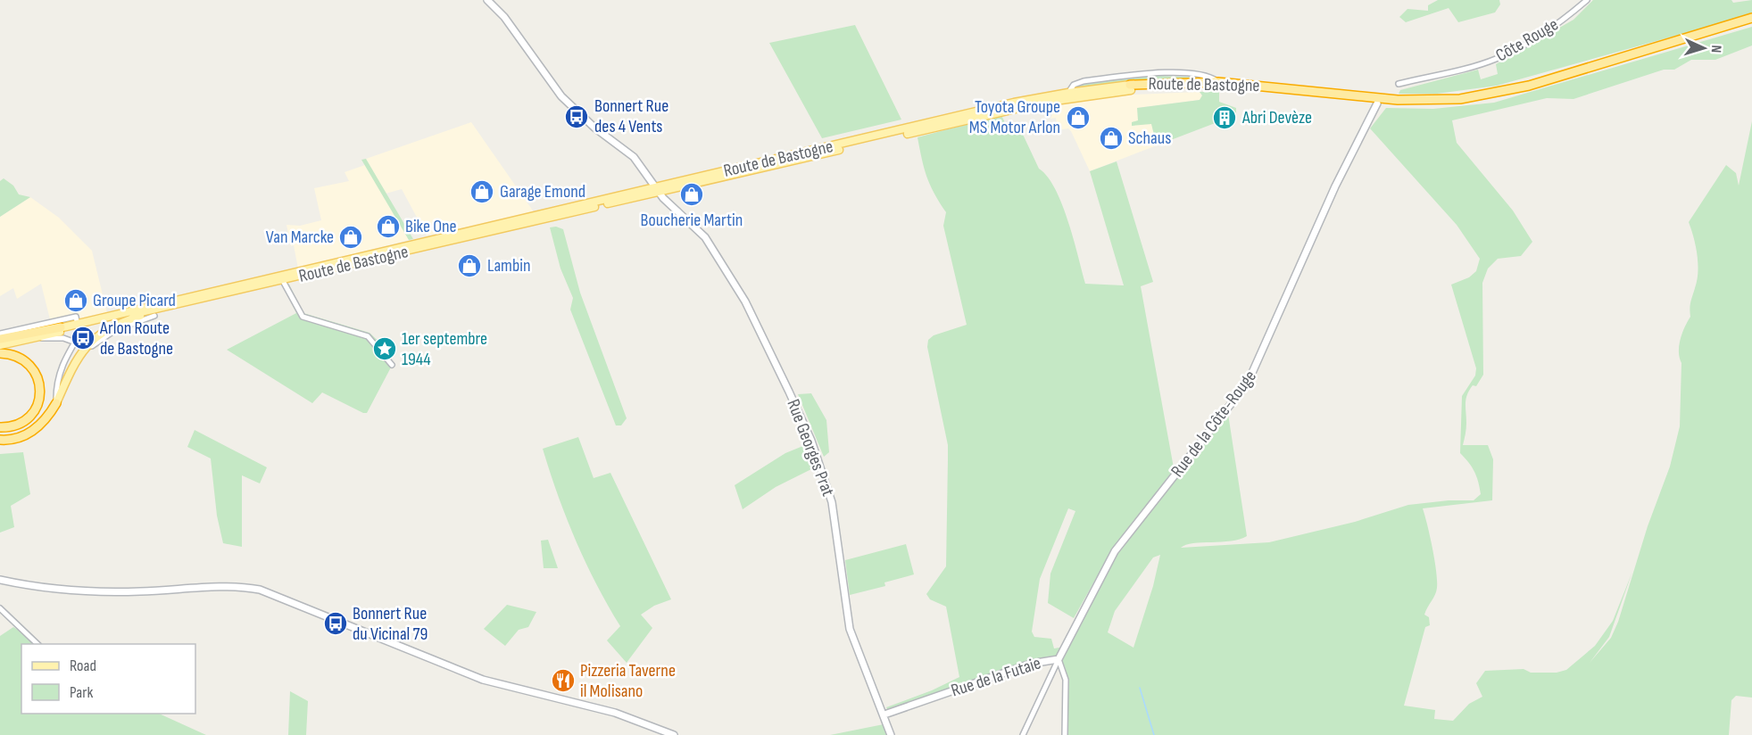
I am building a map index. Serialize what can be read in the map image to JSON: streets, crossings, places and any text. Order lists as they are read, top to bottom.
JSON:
{
  "streets": {
    "highway": ["Route de Bastogne"],
    "street": [
      "Côte Rouge",
      "Rue de la Côte-Rouge",
      "Rue Georges Prat",
      "Rue de la Futaie"
    ]
  },
  "crossings": [
    ["Route de Bastogne", "Rue de la Côte-Rouge"],
    ["Route de Bastogne", "Rue Georges Prat"],
    ["Rue de la Côte-Rouge", "Rue de la Futaie"],
    ["Rue Georges Prat", "Rue de la Futaie"]
  ],
  "places": {
    "bus stop": ["Bonnert Rue des 4 Vents", "Arlon Route de Bastogne", "Bonnert Rue du Vicinal 79"],
    "shop": [
      "Toyota Groupe MS Motor Arlon",
      "Schaus",
      "Garage Emond",
      "Boucherie Martin",
      "Bike One",
      "Van Marcke",
      "Lambin",
      "Groupe Picard"
    ],
    "building": ["Abri Devèze"],
    "place": ["1er septembre 1944"],
    "restaurant": ["Pizzeria Taverne il Molisano"]
  },
  "legend": ["Road", "Park"],
  "north": "right"
}
